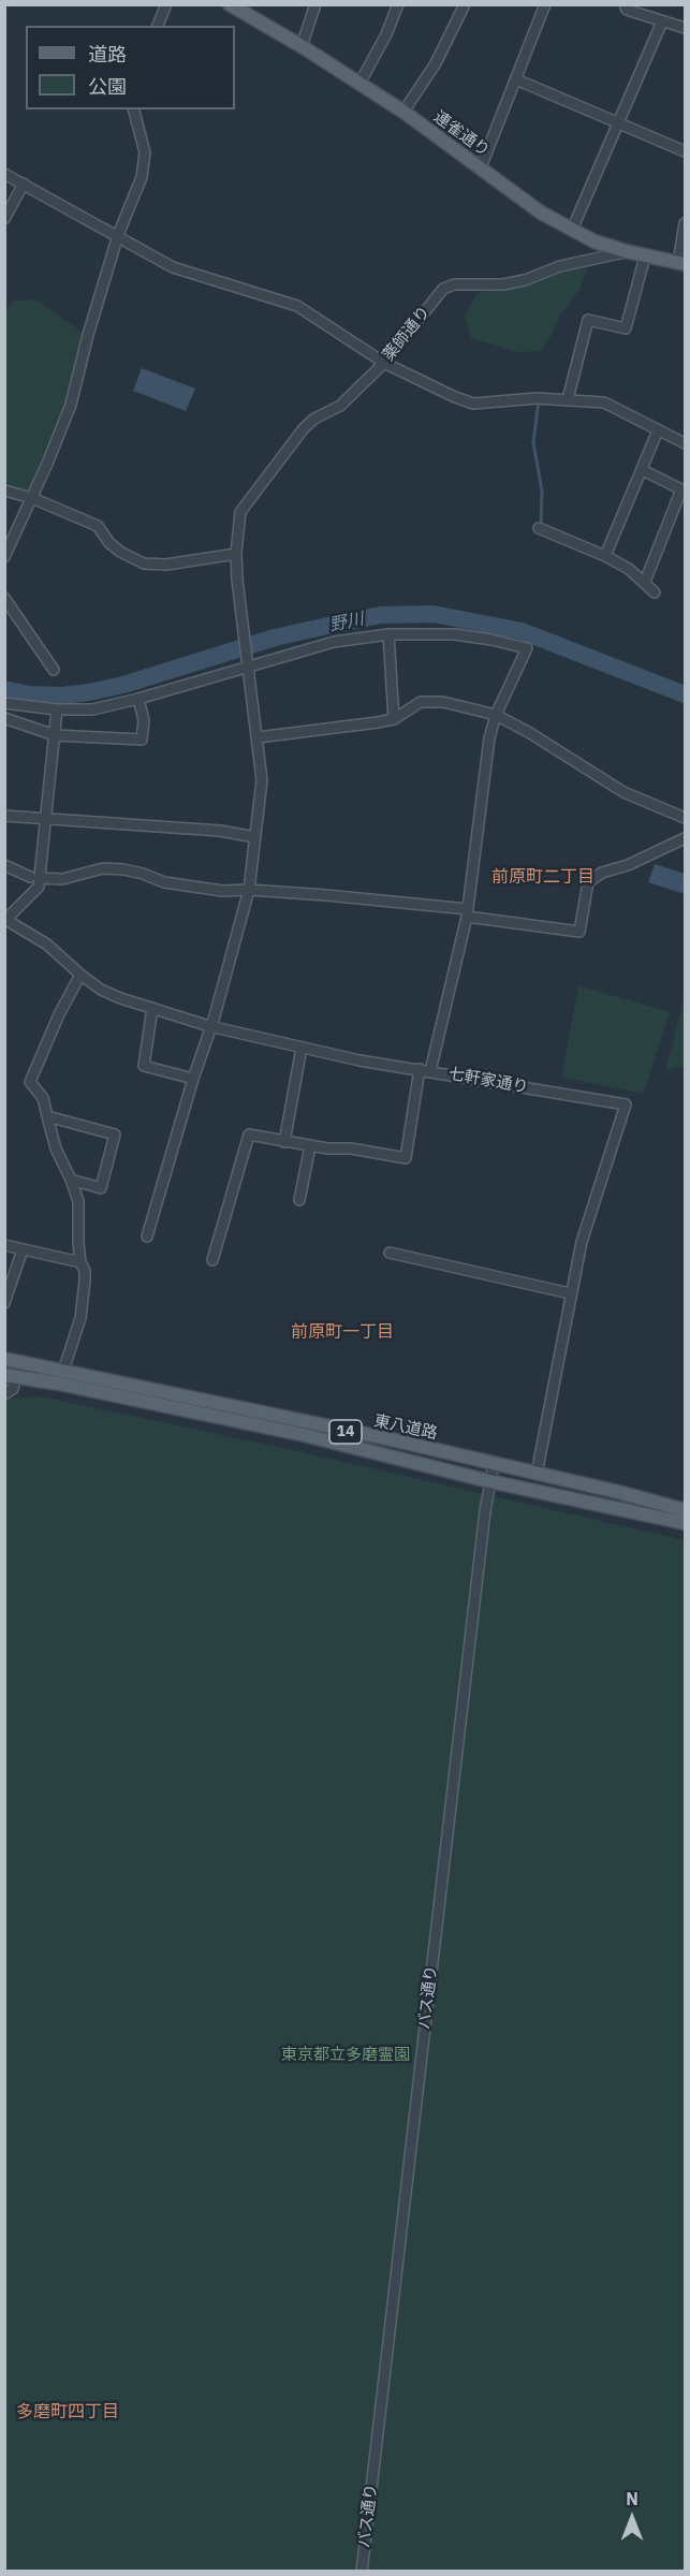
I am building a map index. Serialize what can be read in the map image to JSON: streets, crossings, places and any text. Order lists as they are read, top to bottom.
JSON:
{
  "streets": {
    "main road": ["連雀通り", "東八道路", "14"],
    "street": ["薬師通り", "七軒家通り", "バス通り"]
  },
  "crossings": [
    ["連雀通り", "薬師通り"],
    ["七軒家通り", "東八道路"],
    ["東八道路", "バス通り"]
  ],
  "districts": ["前原町二丁目", "前原町一丁目", "多磨町四丁目"],
  "water": ["野川"],
  "parks": ["東京都立多磨霊園"],
  "legend": ["道路", "公園"],
  "north": "top"
}
